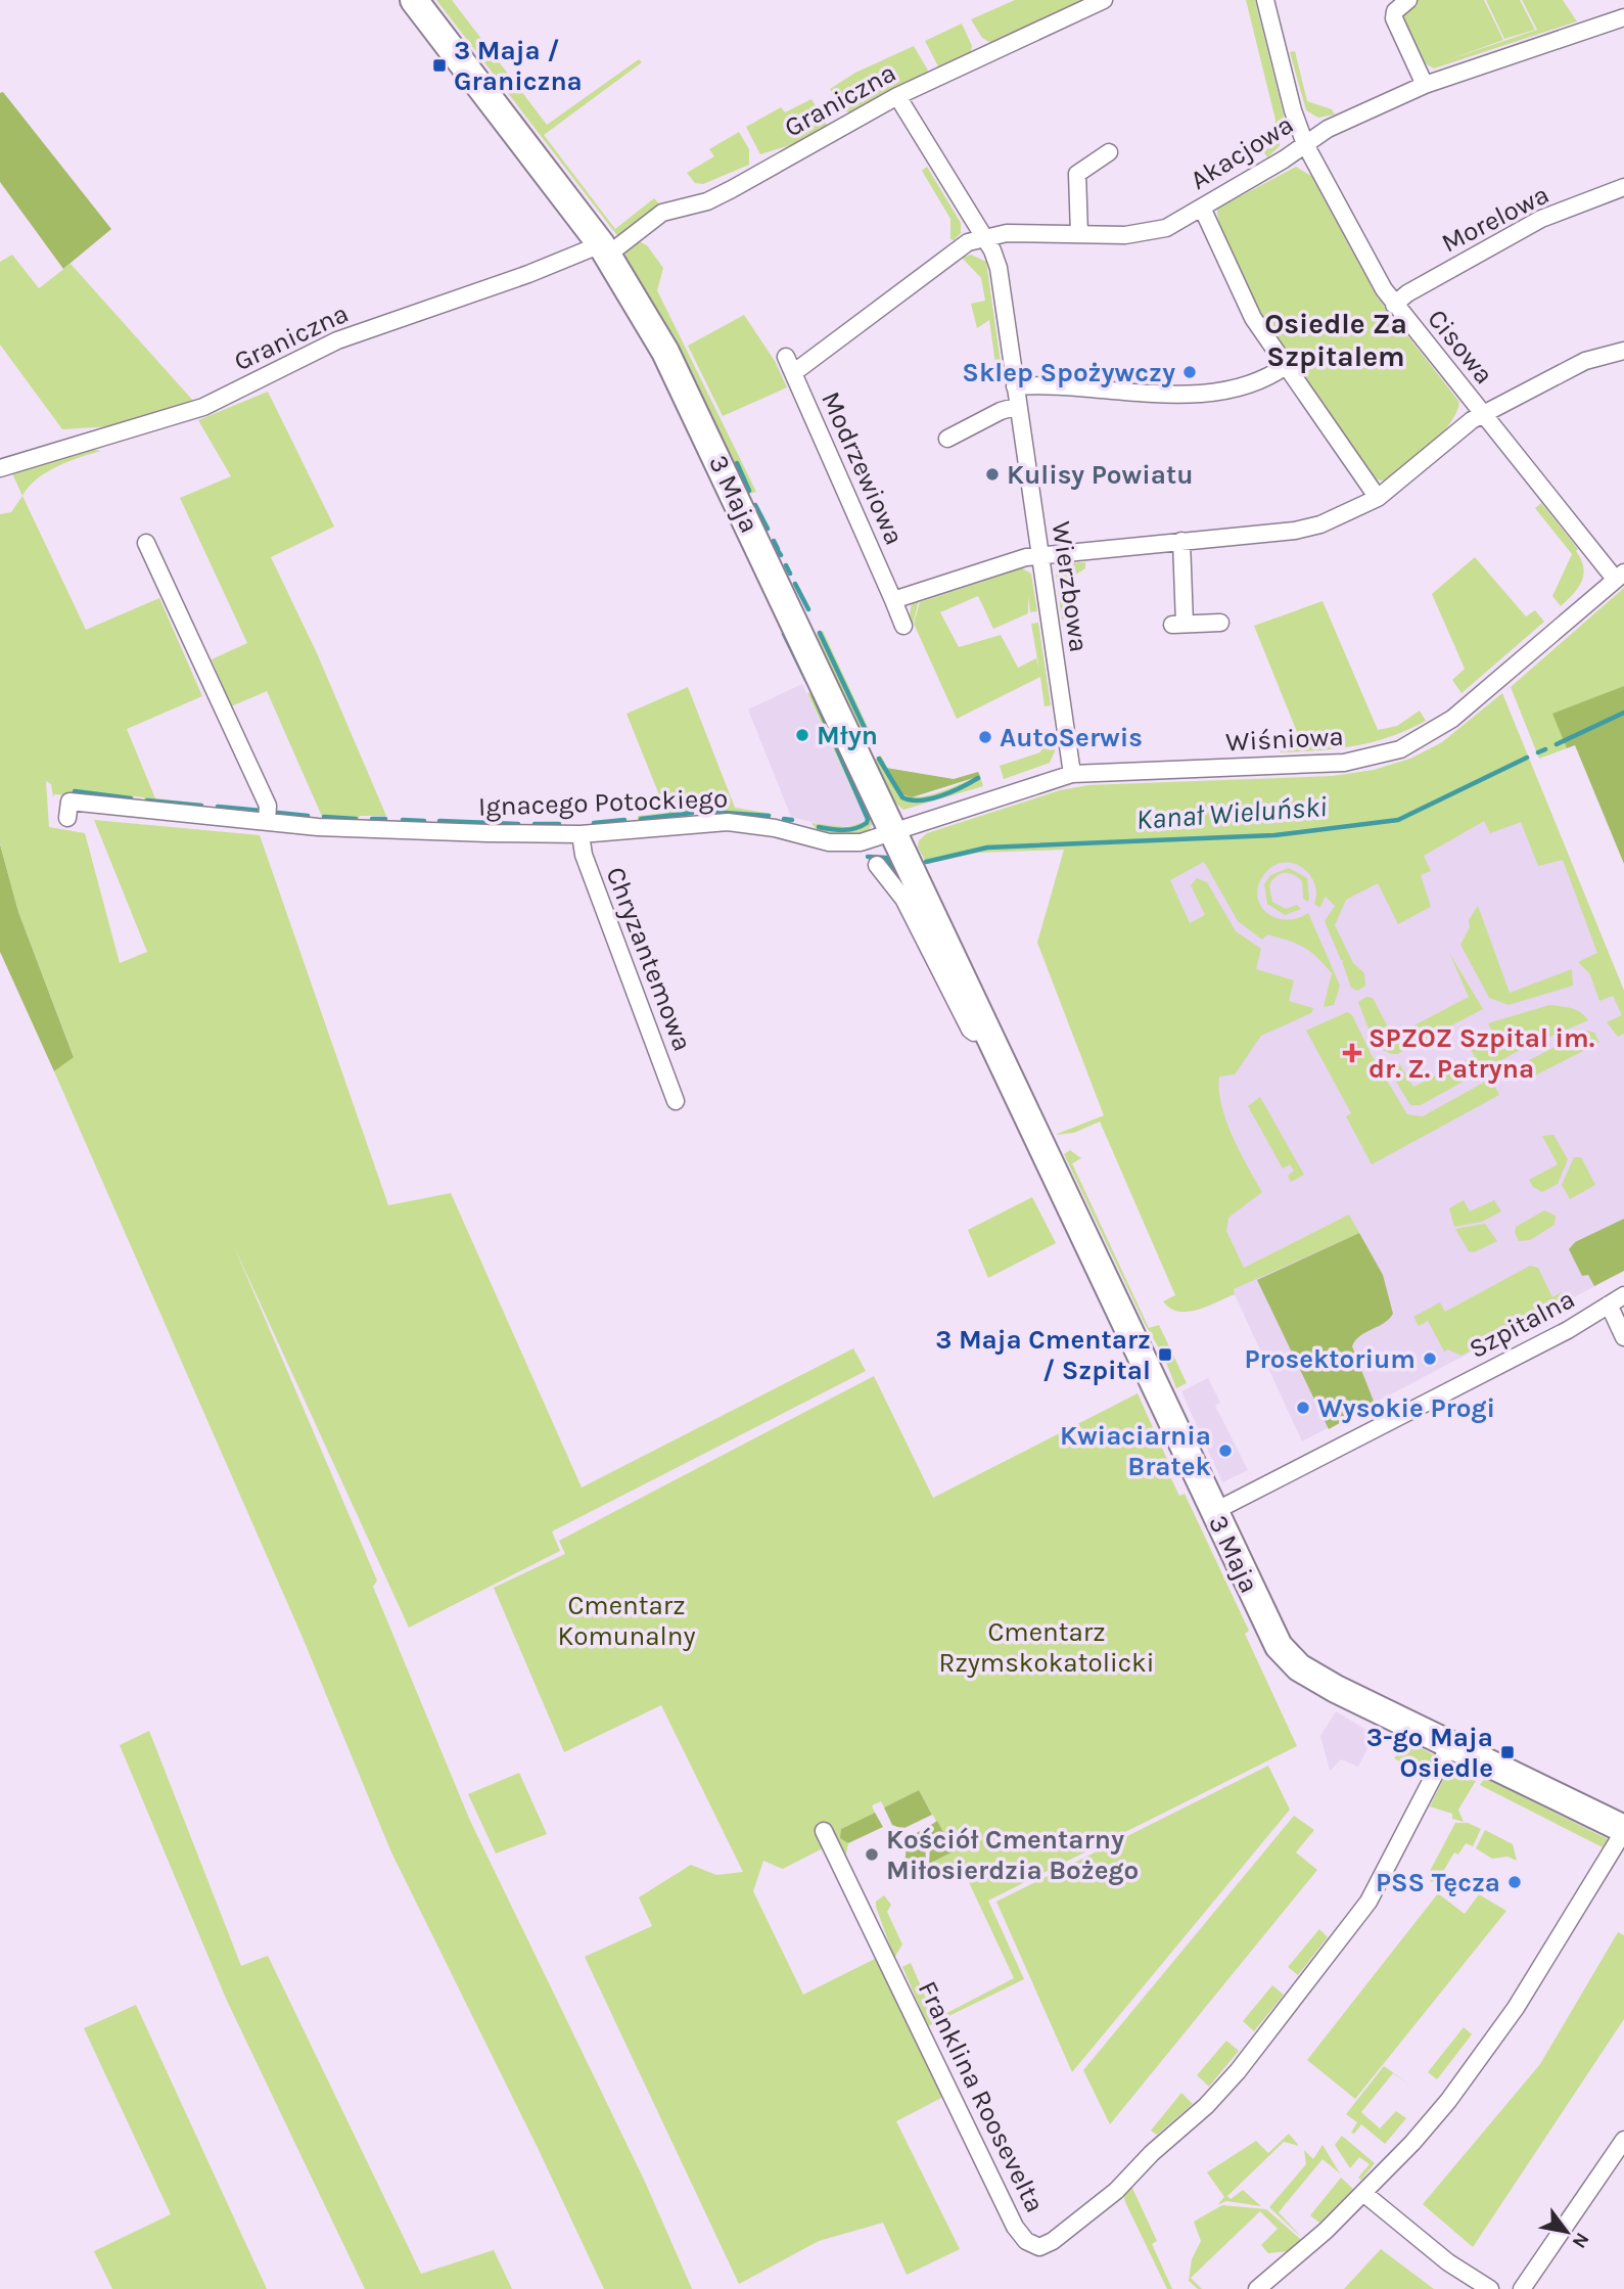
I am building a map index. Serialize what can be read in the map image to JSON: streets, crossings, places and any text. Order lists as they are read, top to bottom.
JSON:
{
  "streets": {
    "main road": ["3 Maja"],
    "street": [
      "Graniczna",
      "Akacjowa",
      "Morelowa",
      "Cisowa",
      "Modrzewiowa",
      "Wierzbowa",
      "Wiśniowa",
      "Ignacego Potockiego",
      "Chryzantemowa",
      "Szpitalna",
      "Franklina Roosevelta"
    ]
  },
  "crossings": [
    ["Graniczna", "3 Maja"],
    ["Graniczna", "Wierzbowa"],
    ["Akacjowa", "Cisowa"],
    ["Akacjowa", "Modrzewiowa"],
    ["Akacjowa", "Wierzbowa"],
    ["Morelowa", "Cisowa"],
    ["Cisowa", "Wiśniowa"],
    ["3 Maja", "Wiśniowa"],
    ["3 Maja", "Ignacego Potockiego"],
    ["3 Maja", "Szpitalna"],
    ["3 Maja", "Franklina Roosevelta"],
    ["Wierzbowa", "Wiśniowa"],
    ["Wiśniowa", "Ignacego Potockiego"],
    ["Ignacego Potockiego", "Chryzantemowa"]
  ],
  "districts": ["Osiedle Za Szpitalem"],
  "water": ["Kanał Wieluński"],
  "parks": ["Cmentarz Komunalny", "Cmentarz Rzymskokatolicki"],
  "places": {
    "transit": ["3 Maja / Graniczna", "3 Maja Cmentarz / Szpital", "3-go Maja Osiedle"],
    "other": [
      "Sklep Spożywczy",
      "Kulisy Powiatu",
      "Młyn",
      "AutoSerwis",
      "Prosektorium",
      "Wysokie Progi",
      "Kwiaciarnia Bratek",
      "Kościół Cmentarny Miłosierdzia Bożego",
      "PSS Tęcza"
    ],
    "health": ["SPZOZ Szpital im. dr. Z. Patryna"]
  },
  "north": "bottom right"
}
